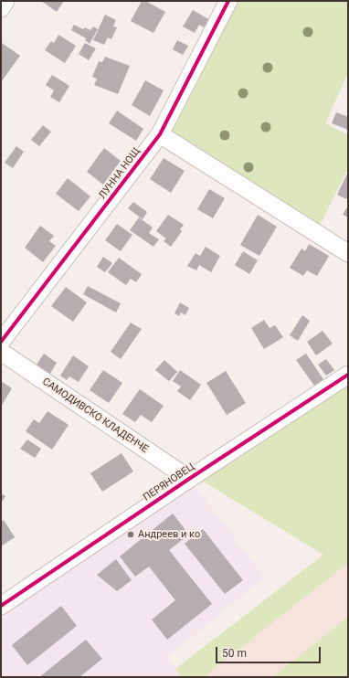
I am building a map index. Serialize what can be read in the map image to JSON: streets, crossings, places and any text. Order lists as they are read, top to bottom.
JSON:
{
  "streets": {
    "street": ["ЛУННА НОЩ", "САМОДИВСКО КЛАДЕНЧЕ", "ПЕРЯНОВЕЦ"]
  },
  "crossings": [
    ["САМОДИВСКО КЛАДЕНЧЕ", "ПЕРЯНОВЕЦ"]
  ],
  "places": ["Андреев и ко"],
  "scale_bar": "50 m"
}
